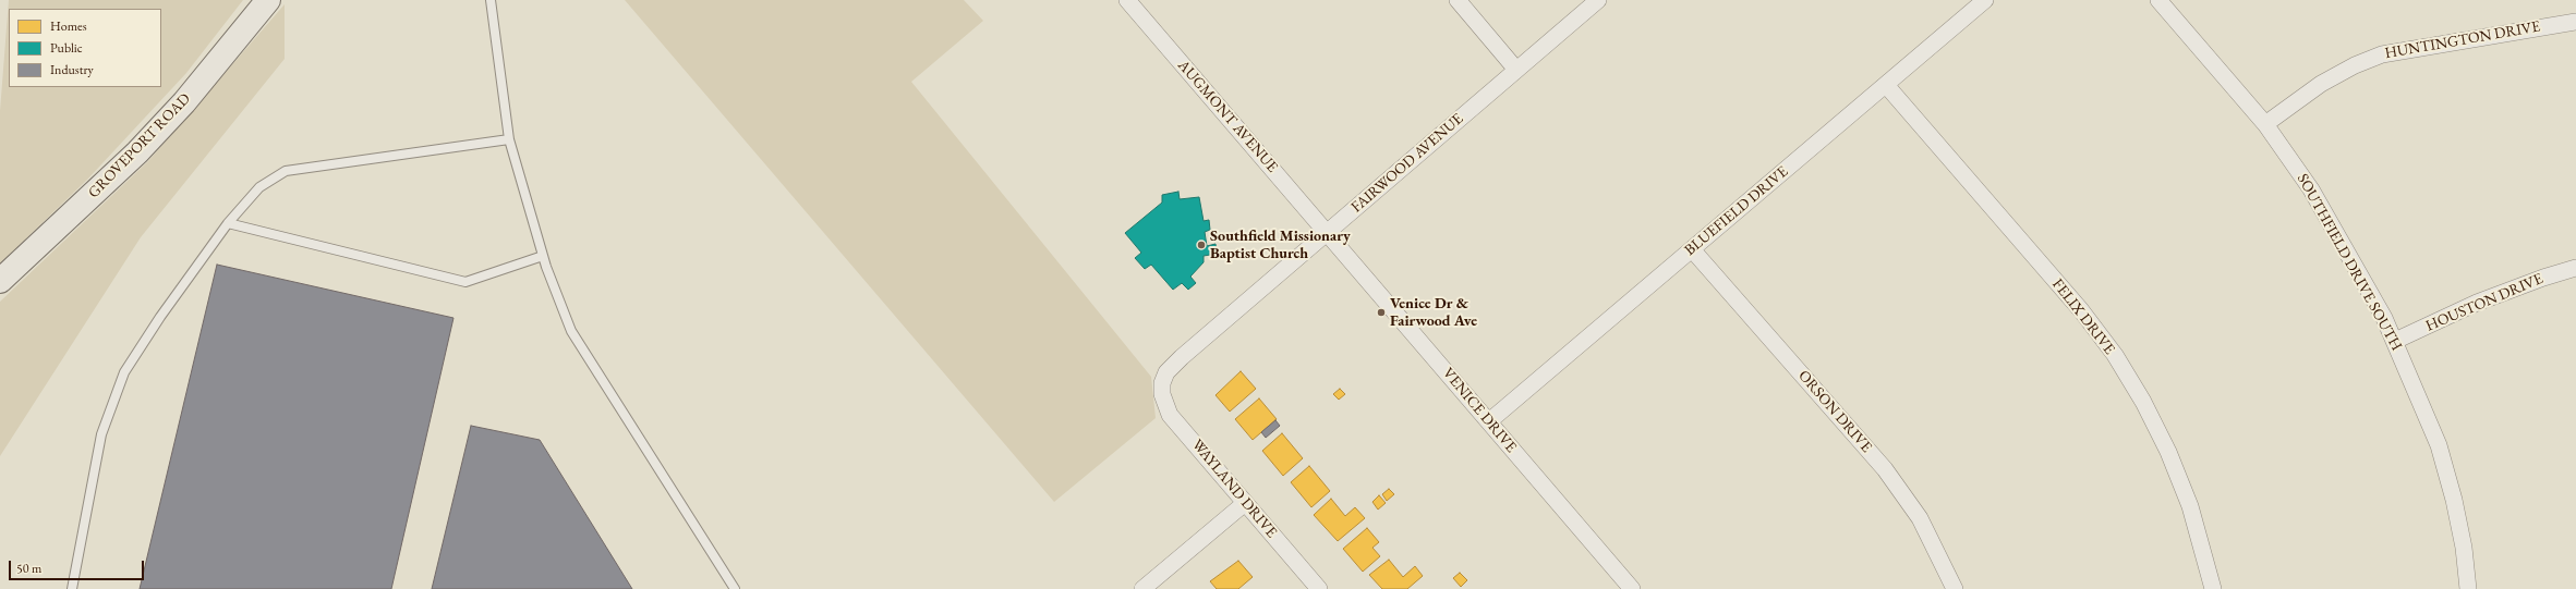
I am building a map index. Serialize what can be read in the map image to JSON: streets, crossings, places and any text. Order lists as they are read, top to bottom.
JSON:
{
  "streets": {
    "main road": ["GROVEPORT ROAD"],
    "street": [
      "HUNTINGTON DRIVE",
      "AUGMONT AVENUE",
      "FAIRWOOD AVENUE",
      "BLUEFIELD DRIVE",
      "SOUTHFIELD DRIVE SOUTH",
      "HOUSTON DRIVE",
      "FELIX DRIVE",
      "VENICE DRIVE",
      "ORSON DRIVE",
      "WAYLAND DRIVE"
    ]
  },
  "crossings": [
    ["HUNTINGTON DRIVE", "SOUTHFIELD DRIVE SOUTH"],
    ["AUGMONT AVENUE", "FAIRWOOD AVENUE"],
    ["AUGMONT AVENUE", "VENICE DRIVE"],
    ["FAIRWOOD AVENUE", "VENICE DRIVE"],
    ["FAIRWOOD AVENUE", "WAYLAND DRIVE"],
    ["BLUEFIELD DRIVE", "FELIX DRIVE"],
    ["BLUEFIELD DRIVE", "VENICE DRIVE"],
    ["BLUEFIELD DRIVE", "ORSON DRIVE"],
    ["SOUTHFIELD DRIVE SOUTH", "HOUSTON DRIVE"]
  ],
  "places": ["Southfield Missionary Baptist Church", "Venice Dr & Fairwood Ave"],
  "legend": ["Homes", "Public", "Industry"],
  "scale_bar": "50 m"
}
